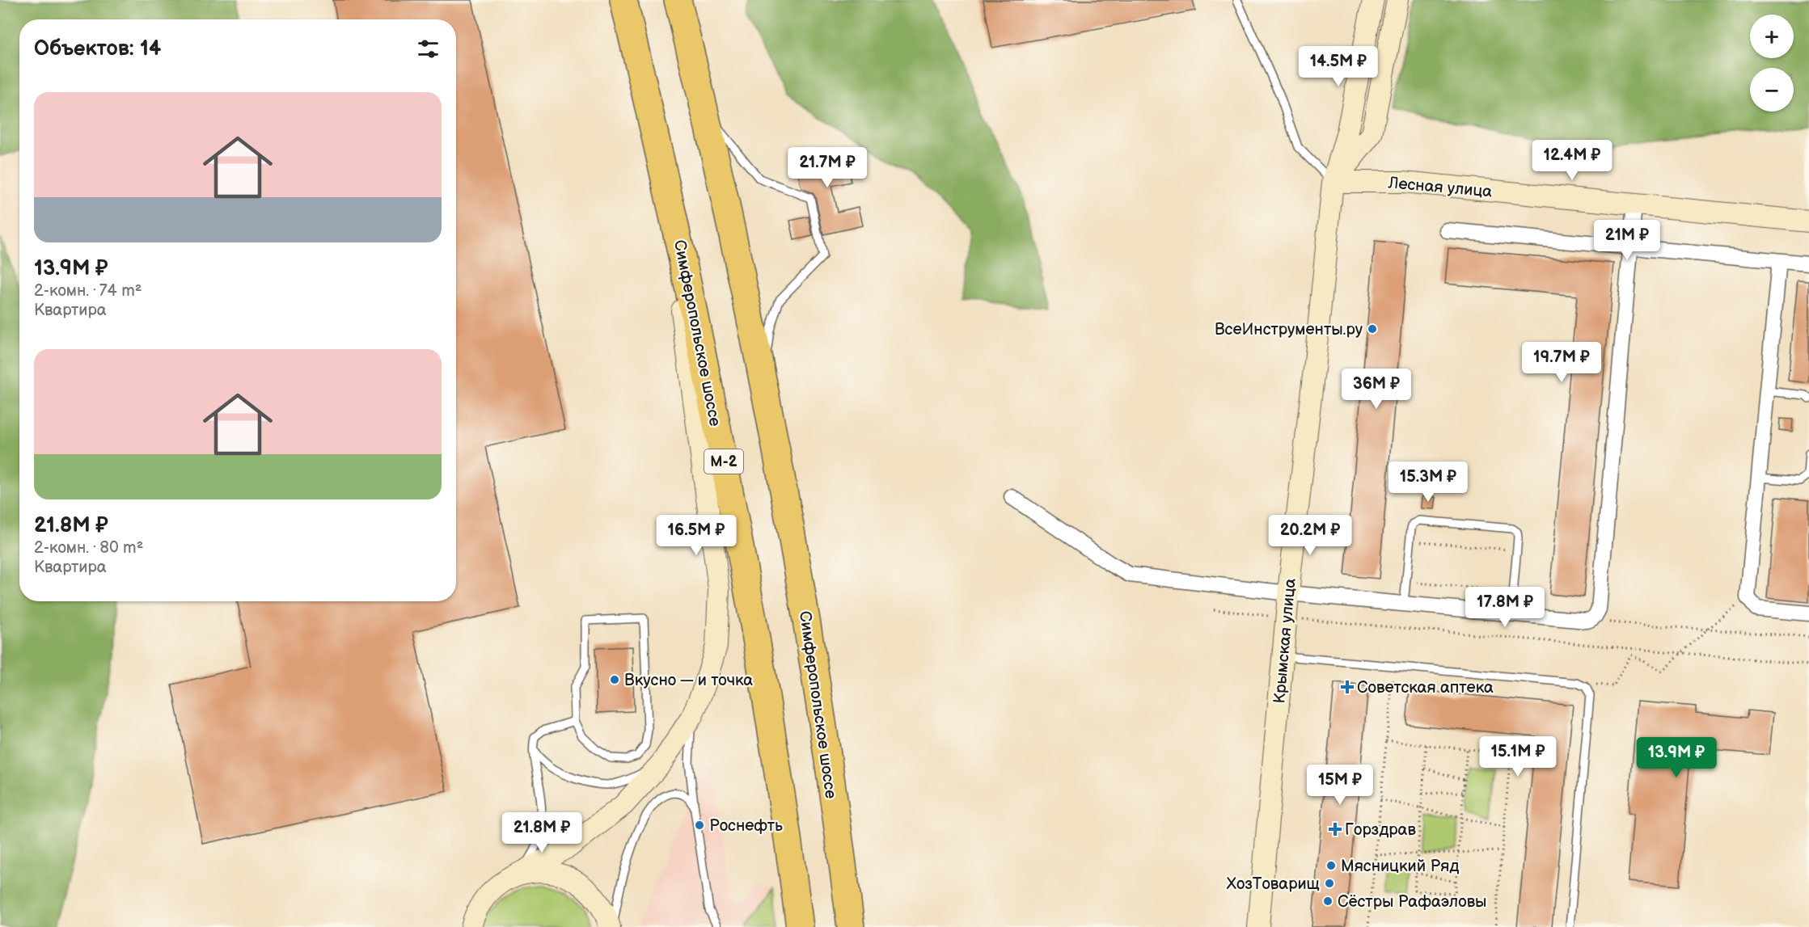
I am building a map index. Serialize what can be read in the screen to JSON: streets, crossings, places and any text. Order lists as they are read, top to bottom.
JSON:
{
  "streets": {
    "highway": ["Симферопольское шоссе", "М-2"],
    "street": ["Лесная улица", "Крымская улица"]
  },
  "crossings": [
    ["Лесная улица", "Крымская улица"]
  ],
  "places": {
    "other": [
      "ВсеИнструменты.ру",
      "Вкусно — и точка",
      "Роснефть",
      "Мясницкий Ряд",
      "ХозТоварищ",
      "Сёстры Рафаэловы"
    ],
    "health": ["Советская аптека", "Горздрав"]
  },
  "page": {
    "map_buttons": ["+", "−"],
    "heading": "Объектов: 14",
    "price": [
      "14.5M ₽",
      "12.4M ₽",
      "21.7M ₽",
      "21M ₽",
      "19.7M ₽",
      "36M ₽",
      "15.3M ₽",
      "16.5M ₽",
      "20.2M ₽",
      "17.8M ₽",
      "15.1M ₽",
      "13.9M ₽",
      "15M ₽",
      "21.8M ₽"
    ],
    "list": [
      {
        "name": "13.9M ₽",
        "note": "2-комн. · 74 m² · Квартира"
      },
      {
        "name": "21.8M ₽",
        "note": "2-комн. · 80 m² · Квартира"
      }
    ]
  }
}
